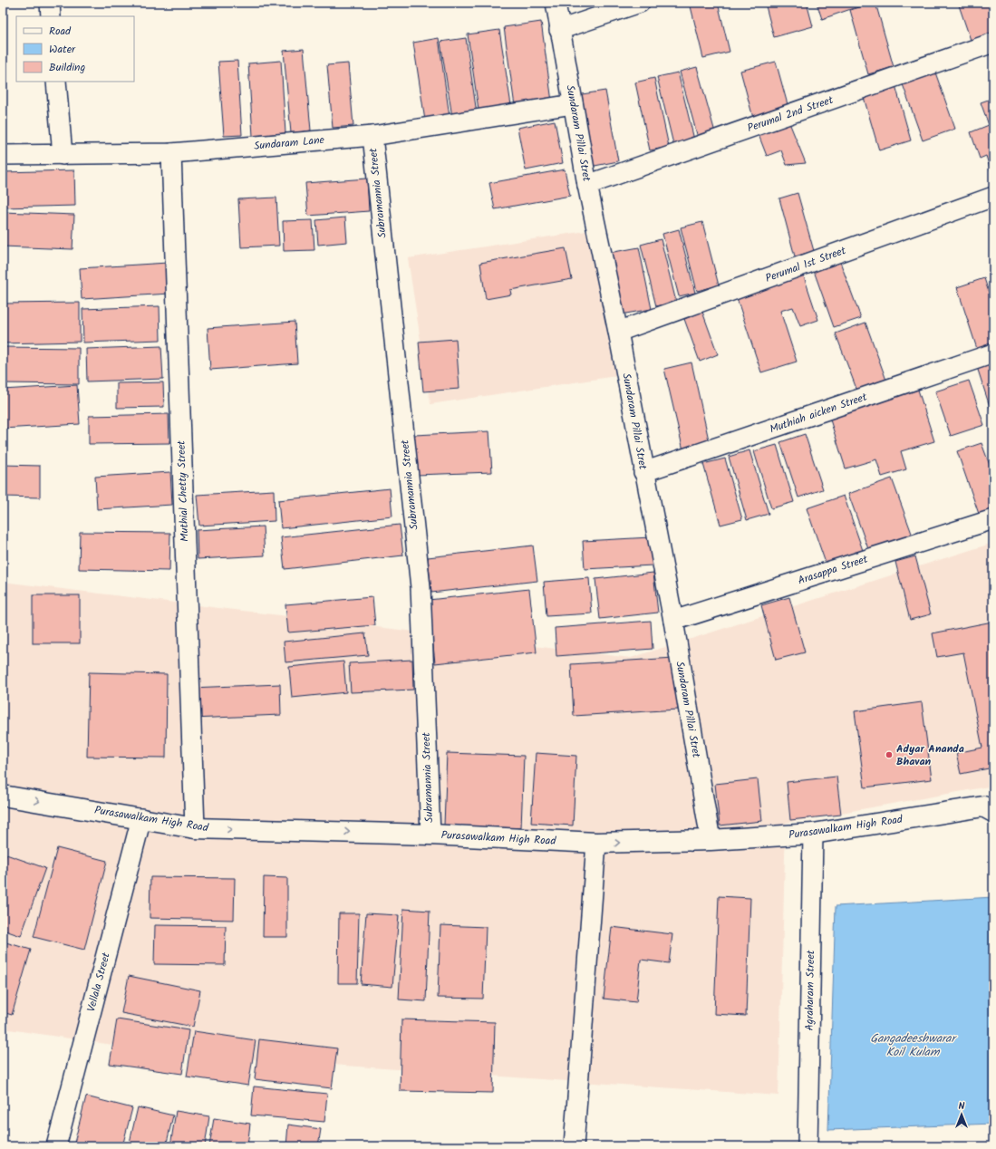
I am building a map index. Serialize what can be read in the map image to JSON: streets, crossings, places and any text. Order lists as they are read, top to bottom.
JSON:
{
  "streets": {
    "main road": ["Purasawalkam High Road"],
    "street": [
      "Perumal 2nd Street",
      "Sundaram Pillai Stret",
      "Sundaram Lane",
      "Subramannia Street",
      "Perumal 1st Street",
      "Muthiah aicken Street",
      "Muthial Chetty Street",
      "Arasappa Street",
      "Vellala Street",
      "Agraharam Street"
    ]
  },
  "crossings": [
    ["Perumal 2nd Street", "Sundaram Pillai Stret"],
    ["Sundaram Pillai Stret", "Sundaram Lane"],
    ["Sundaram Pillai Stret", "Perumal 1st Street"],
    ["Sundaram Pillai Stret", "Muthiah aicken Street"],
    ["Sundaram Pillai Stret", "Arasappa Street"],
    ["Sundaram Pillai Stret", "Purasawalkam High Road"],
    ["Sundaram Lane", "Subramannia Street"],
    ["Sundaram Lane", "Muthial Chetty Street"],
    ["Subramannia Street", "Purasawalkam High Road"],
    ["Muthial Chetty Street", "Purasawalkam High Road"],
    ["Purasawalkam High Road", "Vellala Street"],
    ["Purasawalkam High Road", "Agraharam Street"]
  ],
  "one_way": ["Purasawalkam High Road"],
  "water": ["Gangadeeshwarar Koil Kulam"],
  "places": ["Adyar Ananda Bhavan"],
  "legend": ["Road", "Water", "Building"],
  "north": "top"
}
